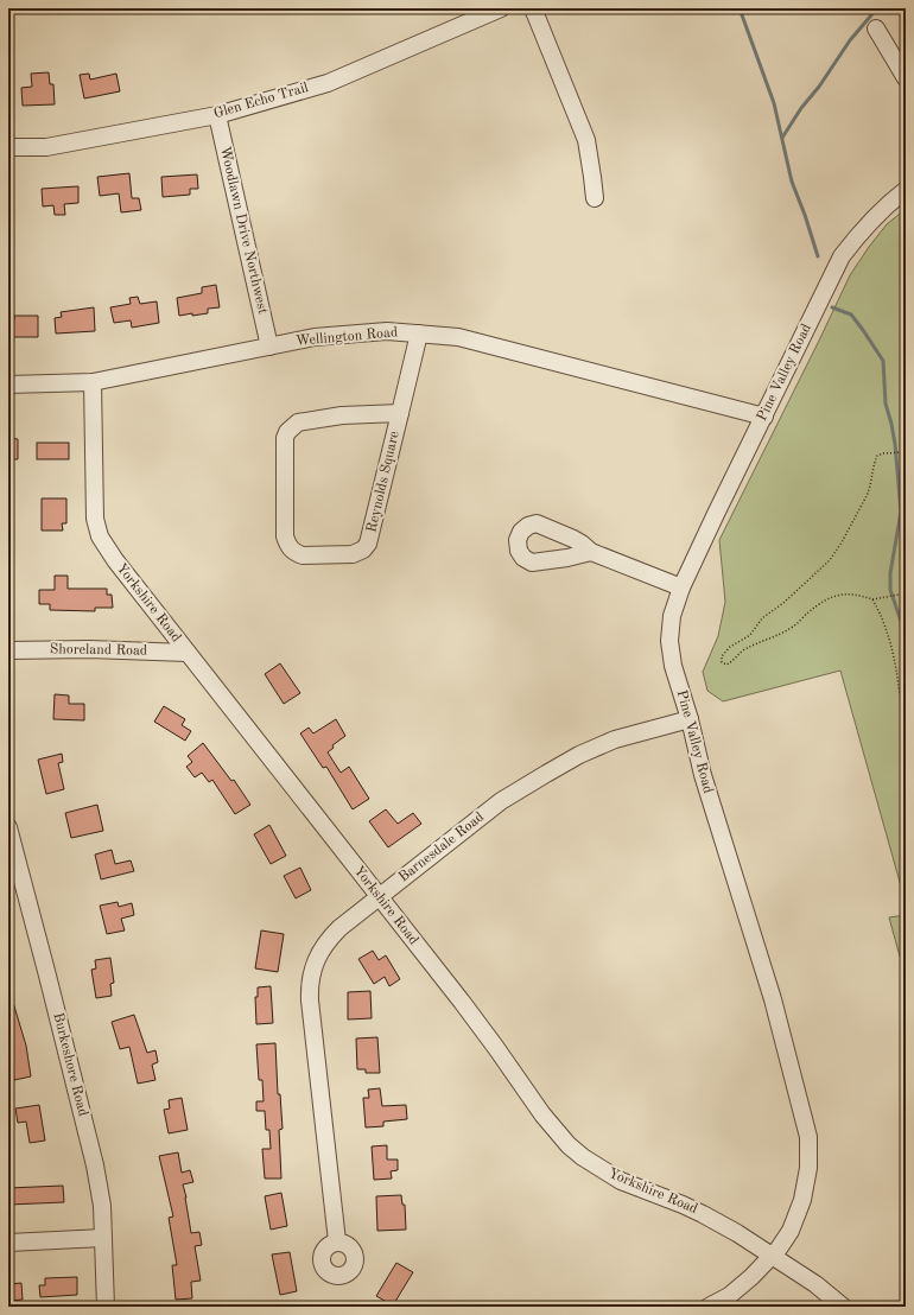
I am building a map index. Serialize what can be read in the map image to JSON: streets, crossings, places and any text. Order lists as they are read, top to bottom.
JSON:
{
  "streets": {
    "street": [
      "Glen Echo Trail",
      "Woodlawn Drive Northwest",
      "Wellington Road",
      "Pine Valley Road",
      "Reynolds Square",
      "Yorkshire Road",
      "Shoreland Road",
      "Barnesdale Road",
      "Burkeshore Road"
    ]
  },
  "crossings": [
    ["Glen Echo Trail", "Woodlawn Drive Northwest"],
    ["Woodlawn Drive Northwest", "Wellington Road"],
    ["Wellington Road", "Pine Valley Road"],
    ["Wellington Road", "Reynolds Square"],
    ["Wellington Road", "Yorkshire Road"],
    ["Pine Valley Road", "Yorkshire Road"],
    ["Pine Valley Road", "Barnesdale Road"],
    ["Yorkshire Road", "Shoreland Road"],
    ["Yorkshire Road", "Barnesdale Road"]
  ]
}
